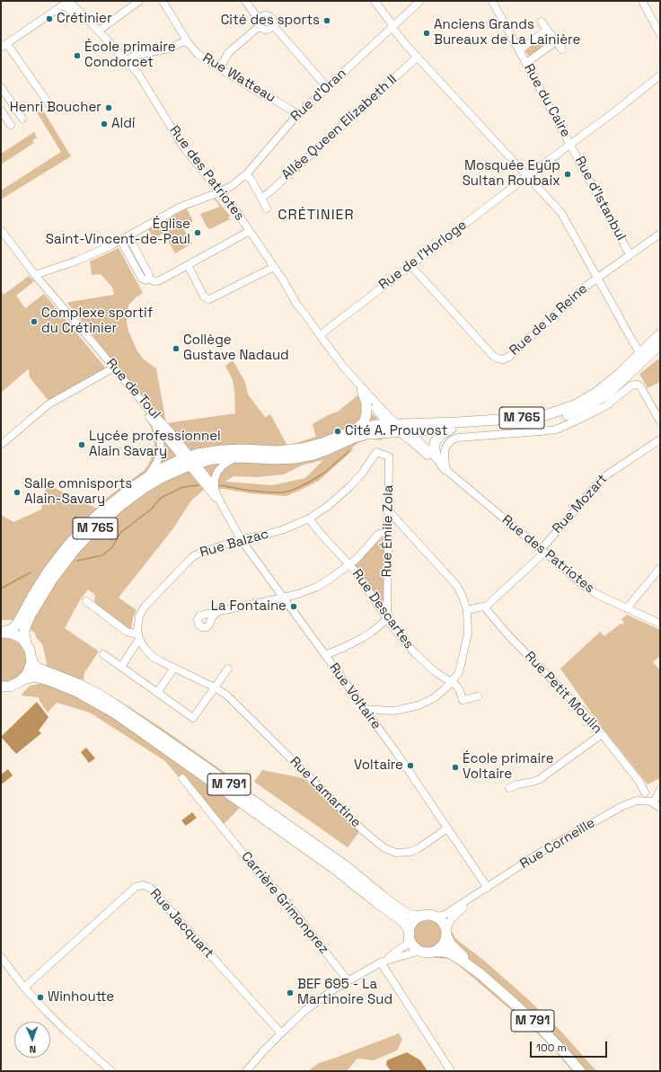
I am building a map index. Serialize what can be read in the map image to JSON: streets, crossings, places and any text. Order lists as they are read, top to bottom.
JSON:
{
  "streets": {
    "main road": ["M 765", "M 791"],
    "street": [
      "Rue Watteau",
      "Rue d'Oran",
      "Rue du Caire",
      "Allée Queen Elizabeth II",
      "Rue des Patriotes",
      "Rue d'Istanbul",
      "Rue de l'Horloge",
      "Rue de la Reine",
      "Rue de Toul",
      "Rue Mozart",
      "Rue Émile Zola",
      "Rue Balzac",
      "Rue Descartes",
      "Rue Petit Moulin",
      "Rue Voltaire",
      "Rue Lamartine",
      "Rue Corneille",
      "Carrière Grimonprez",
      "Rue Jacquart"
    ]
  },
  "crossings": [
    ["Rue Watteau", "Rue d'Oran"],
    ["Rue d'Oran", "Rue des Patriotes"],
    ["Rue d'Oran", "Rue de Toul"],
    ["Rue du Caire", "Rue d'Istanbul"],
    ["Rue du Caire", "Rue de l'Horloge"],
    ["Rue des Patriotes", "Rue de l'Horloge"],
    ["Rue des Patriotes", "M 765"],
    ["Rue des Patriotes", "Rue Mozart"],
    ["Rue d'Istanbul", "Rue de l'Horloge"],
    ["Rue de l'Horloge", "Rue de la Reine"],
    ["Rue de Toul", "M 765"],
    ["Rue de Toul", "Rue Voltaire"],
    ["M 765", "Rue Voltaire"],
    ["Rue Mozart", "Rue Petit Moulin"],
    ["Rue Émile Zola", "Rue Balzac"],
    ["Rue Émile Zola", "Rue Descartes"],
    ["Rue Balzac", "Rue Descartes"],
    ["Rue Balzac", "Rue Voltaire"],
    ["Rue Petit Moulin", "Rue Corneille"],
    ["Rue Voltaire", "Rue Lamartine"],
    ["Rue Voltaire", "Rue Corneille"],
    ["M 791", "Rue Corneille"]
  ],
  "districts": ["CRÉTINIER"],
  "places": [
    "Crétinier",
    "Cité des sports",
    "Anciens Grands Bureaux de La Lainière",
    "École primaire Condorcet",
    "Henri Boucher",
    "Aldi",
    "Mosquée Eyüp Sultan Roubaix",
    "Église Saint-Vincent-de-Paul",
    "Complexe sportif du Crétinier",
    "Collège Gustave Nadaud",
    "Cité A. Prouvost",
    "Lycée professionnel Alain Savary",
    "Salle omnisports Alain-Savary",
    "La Fontaine",
    "Voltaire",
    "École primaire Voltaire",
    "BEF 695 - La Martinoire Sud",
    "Winhoutte"
  ],
  "scale_bar": "100 m",
  "north": "bottom"
}
